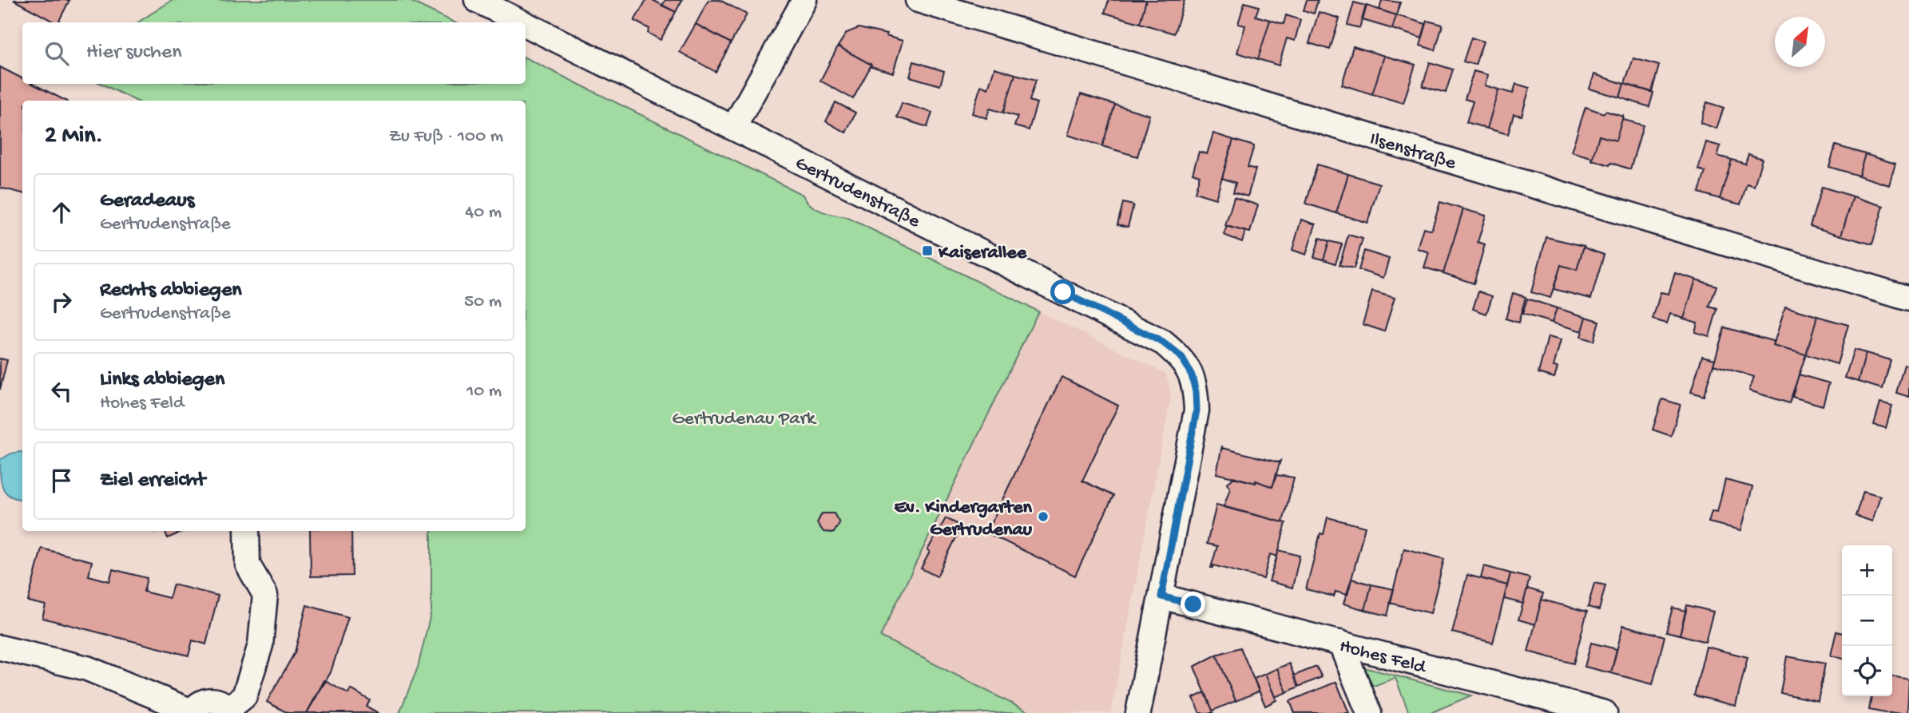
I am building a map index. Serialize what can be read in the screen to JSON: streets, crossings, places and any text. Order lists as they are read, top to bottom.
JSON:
{
  "streets": {
    "street": ["Ilsenstraße", "Gertrudenstraße", "Hohes Feld"]
  },
  "crossings": [
    ["Gertrudenstraße", "Hohes Feld"]
  ],
  "parks": ["Gertrudenau Park"],
  "places": {
    "transit": ["Kaiserallee"],
    "other": ["Ev. Kindergarten Gertrudenau"]
  },
  "north": "top right",
  "page": {
    "search": "Hier suchen",
    "heading": ["2 Min.", "Zu Fuß · 100 m"],
    "list": [
      ["Geradeaus", "Gertrudenstraße", "40 m"],
      ["Rechts abbiegen", "Gertrudenstraße", "50 m"],
      ["Links abbiegen", "Hohes Feld", "10 m"],
      "Ziel erreicht"
    ],
    "map_buttons": ["+", "−"]
  }
}
